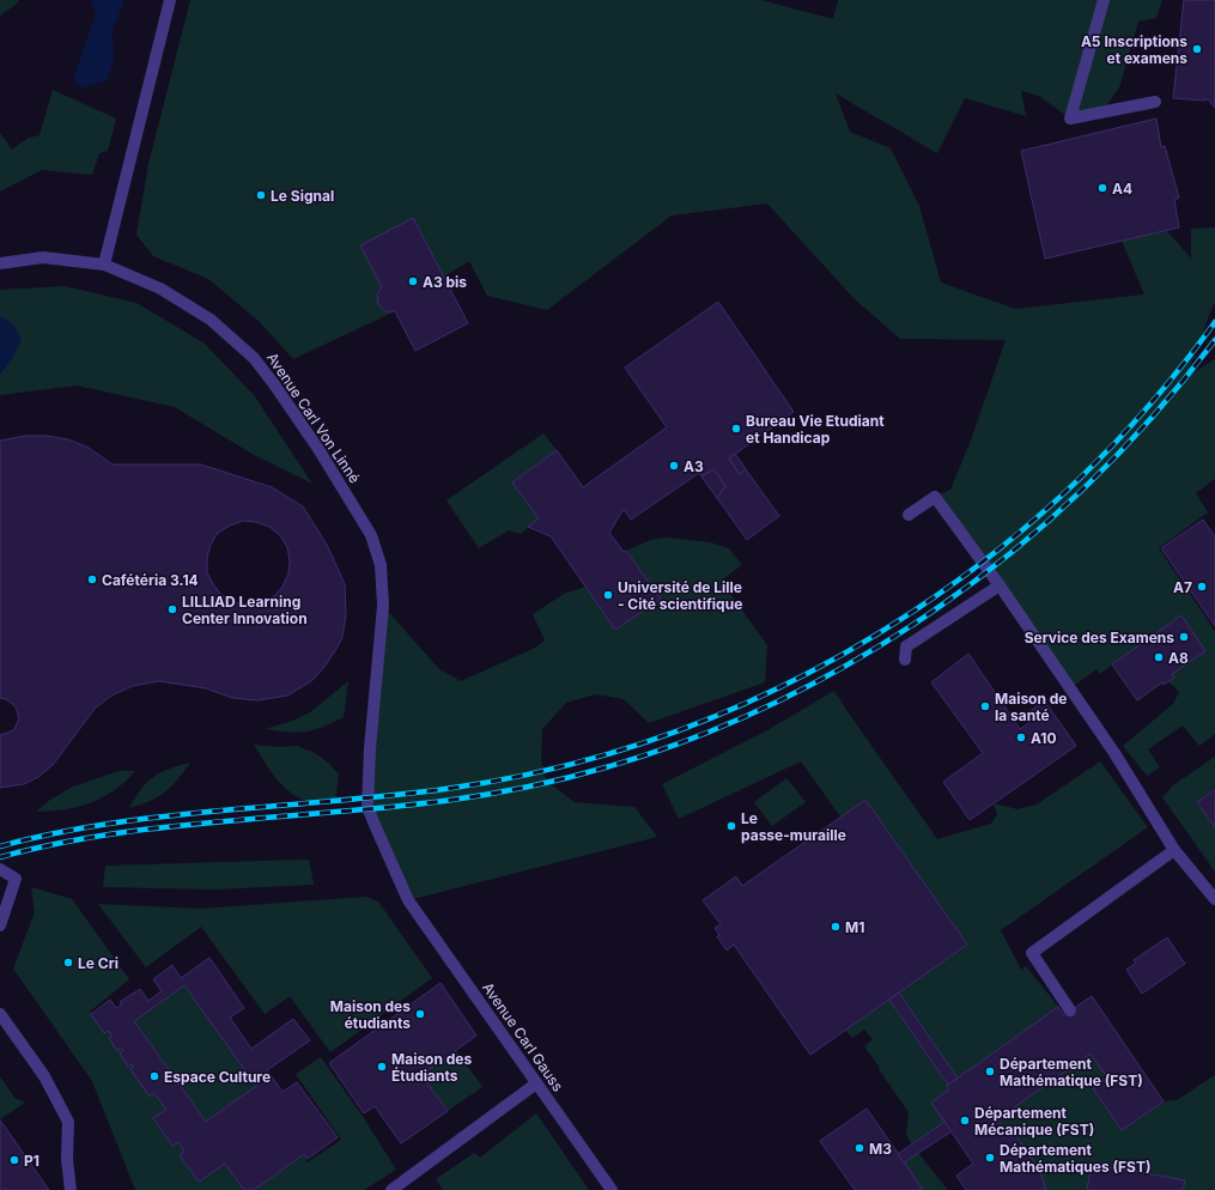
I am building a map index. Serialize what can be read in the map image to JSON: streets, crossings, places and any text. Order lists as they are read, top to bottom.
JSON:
{
  "streets": {
    "street": ["Avenue Carl Von Linné", "Avenue Carl Gauss"]
  },
  "crossings": [
    ["Avenue Carl Von Linné", "Avenue Carl Gauss"]
  ],
  "places": [
    "A5 Inscriptions et examens",
    "A4",
    "Le Signal",
    "A3 bis",
    "Bureau Vie Etudiant et Handicap",
    "A3",
    "Cafétéria 3.14",
    "A7",
    "Université de Lille ‐ Cité scientifique",
    "LILLIAD Learning Center Innovation",
    "Service des Examens",
    "A8",
    "Maison de la santé",
    "A10",
    "Le passe-muraille",
    "M1",
    "Le Cri",
    "Maison des étudiants",
    "Maison des Étudiants",
    "Département Mathématique (FST)",
    "Espace Culture",
    "Département Mécanique (FST)",
    "M3",
    "Département Mathématiques (FST)",
    "P1"
  ]
}
